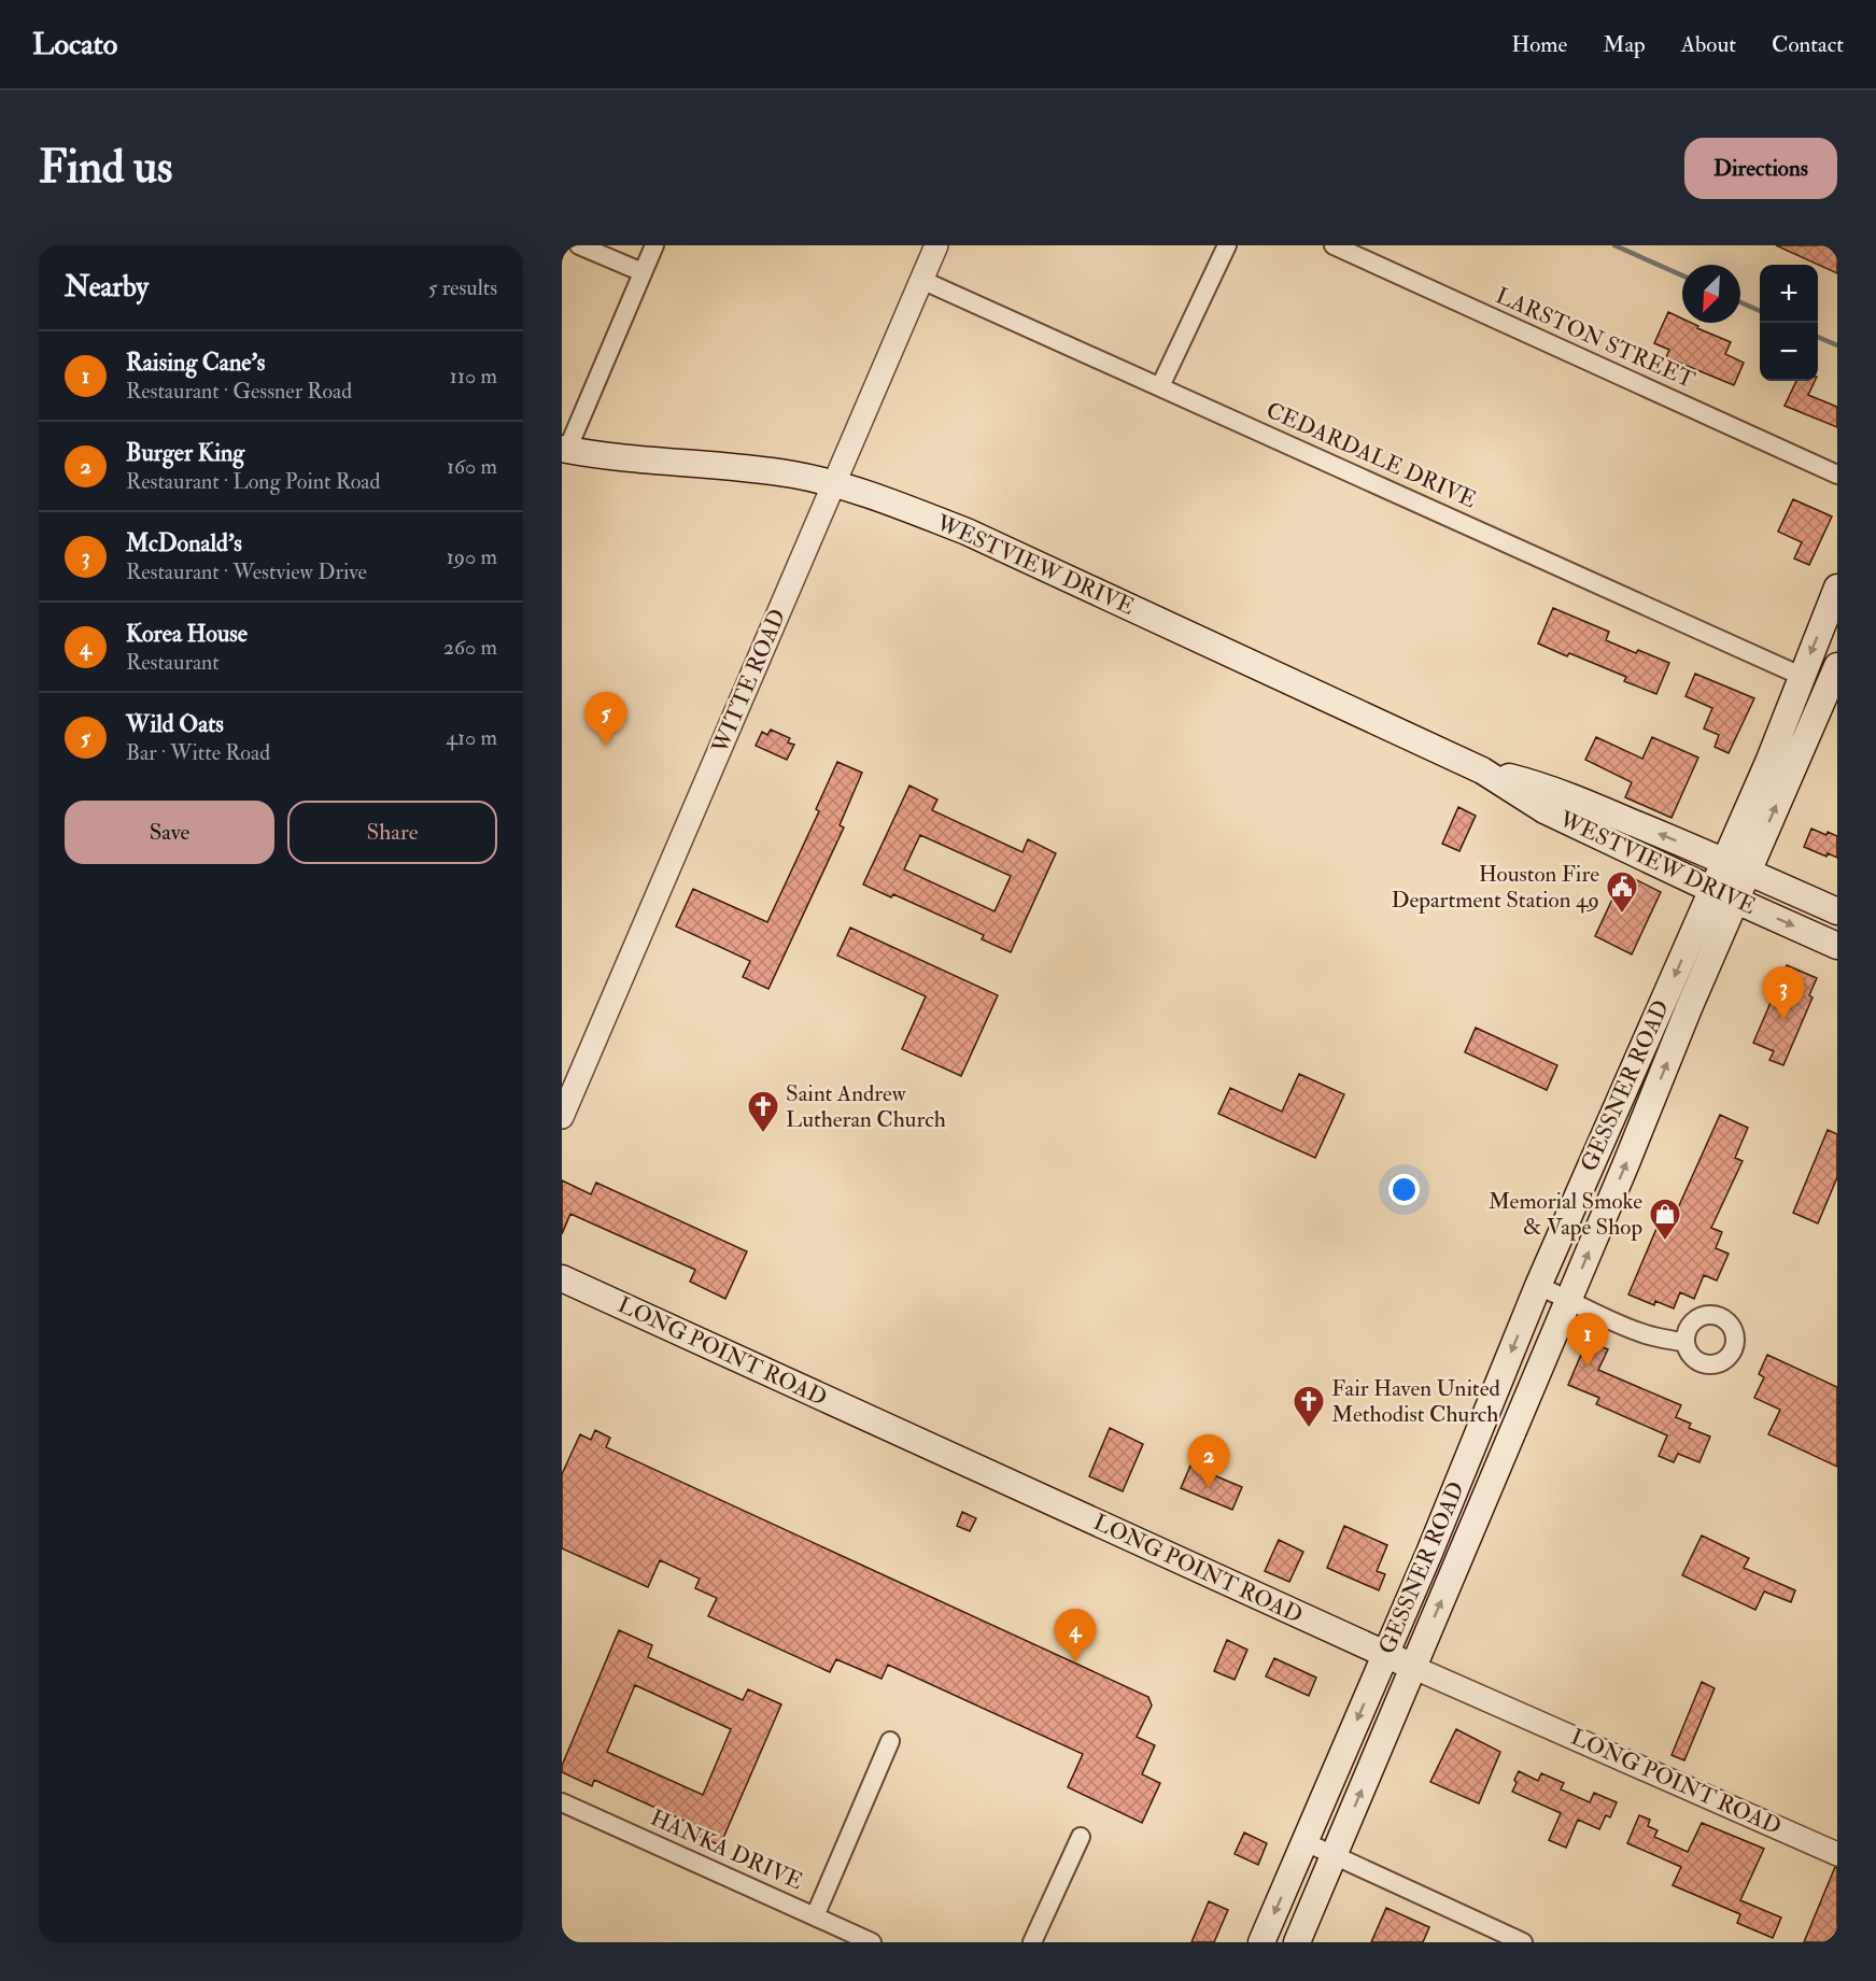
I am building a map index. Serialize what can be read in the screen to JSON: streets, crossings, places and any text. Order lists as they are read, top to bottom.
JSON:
{
  "streets": {
    "main road": ["WESTVIEW DRIVE", "GESSNER ROAD", "LONG POINT ROAD"],
    "street": [
      "LARSTON STREET",
      "CEDARDALE DRIVE",
      "WITTE ROAD",
      "HANKA DRIVE"
    ]
  },
  "crossings": [
    ["CEDARDALE DRIVE", "WITTE ROAD"],
    ["CEDARDALE DRIVE", "GESSNER ROAD"],
    ["WESTVIEW DRIVE", "WITTE ROAD"],
    ["WESTVIEW DRIVE", "GESSNER ROAD"],
    ["GESSNER ROAD", "LONG POINT ROAD"]
  ],
  "places": {
    "public building": ["Houston Fire Department Station 49"],
    "church": ["Saint Andrew Lutheran Church", "Fair Haven United Methodist Church"],
    "shop": ["Memorial Smoke & Vape Shop"]
  },
  "north": "bottom left",
  "page": {
    "header": "Locato",
    "nav": [
      "Home",
      "Map",
      "About",
      "Contact"
    ],
    "buttons": [
      "Directions",
      ["Save", "Share"]
    ],
    "title": "Find us",
    "heading": ["Nearby", "5 results"],
    "map_buttons": ["+", "−"],
    "list": [
      {
        "mark": "1",
        "name": "Raising Cane's",
        "note": "Restaurant · Gessner Road",
        "value": "110 m"
      },
      {
        "mark": "2",
        "name": "Burger King",
        "note": "Restaurant · Long Point Road",
        "value": "160 m"
      },
      {
        "mark": "3",
        "name": "McDonald's",
        "note": "Restaurant · Westview Drive",
        "value": "190 m"
      },
      {
        "mark": "4",
        "name": "Korea House",
        "note": "Restaurant",
        "value": "260 m"
      },
      {
        "mark": "5",
        "name": "Wild Oats",
        "note": "Bar · Witte Road",
        "value": "410 m"
      }
    ],
    "pins": [
      "5",
      "3",
      "1",
      "2",
      "4"
    ]
  }
}
